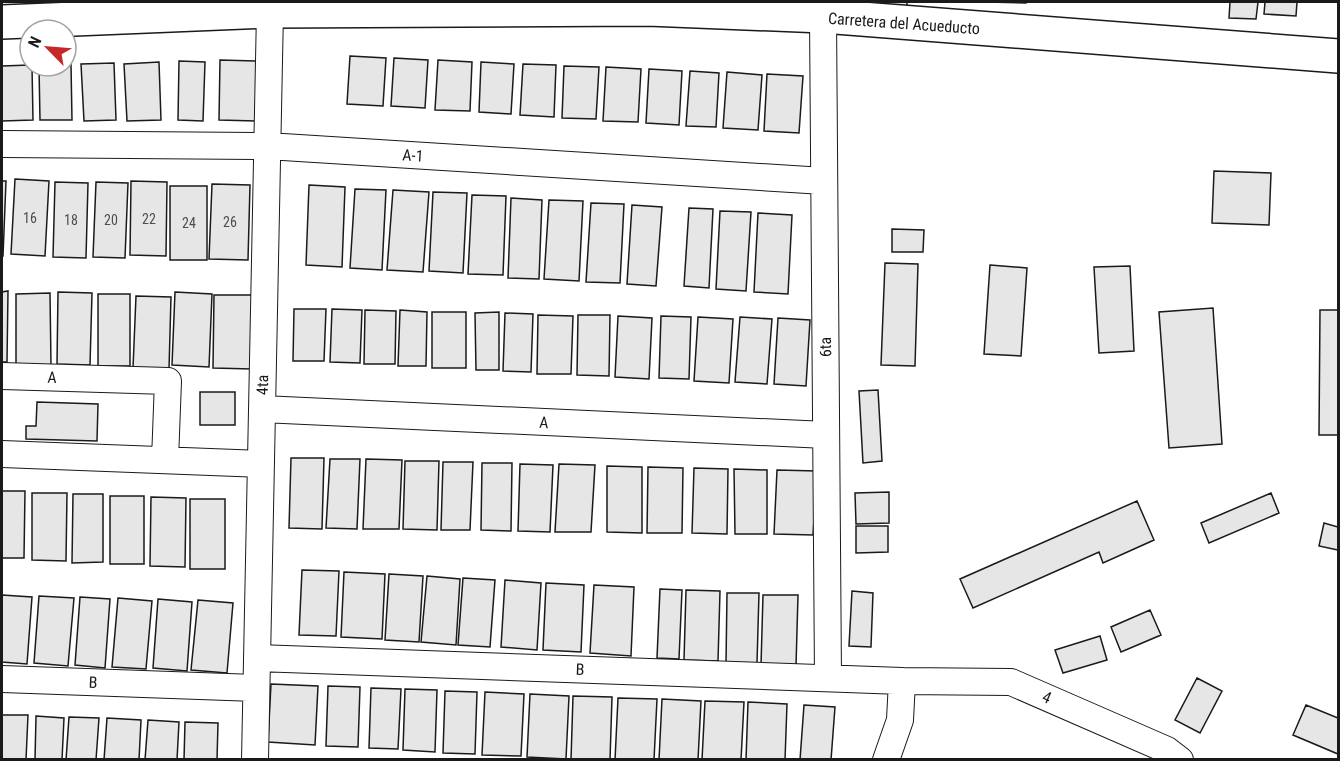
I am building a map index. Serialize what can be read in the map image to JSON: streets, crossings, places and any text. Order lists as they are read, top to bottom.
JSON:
{
  "streets": {
    "street": [
      "Carretera del Acueducto",
      "A-1",
      "6ta",
      "A",
      "4ta",
      "B",
      "4"
    ]
  },
  "crossings": [
    ["Carretera del Acueducto", "6ta"],
    ["Carretera del Acueducto", "4ta"],
    ["A-1", "6ta"],
    ["A-1", "4ta"],
    ["6ta", "A"],
    ["6ta", "B"],
    ["A", "4ta"],
    ["4ta", "B"],
    ["B", "4"]
  ],
  "house_numbers": [
    "16",
    "22",
    "18",
    "20",
    "26",
    "24"
  ],
  "north": "top left"
}
